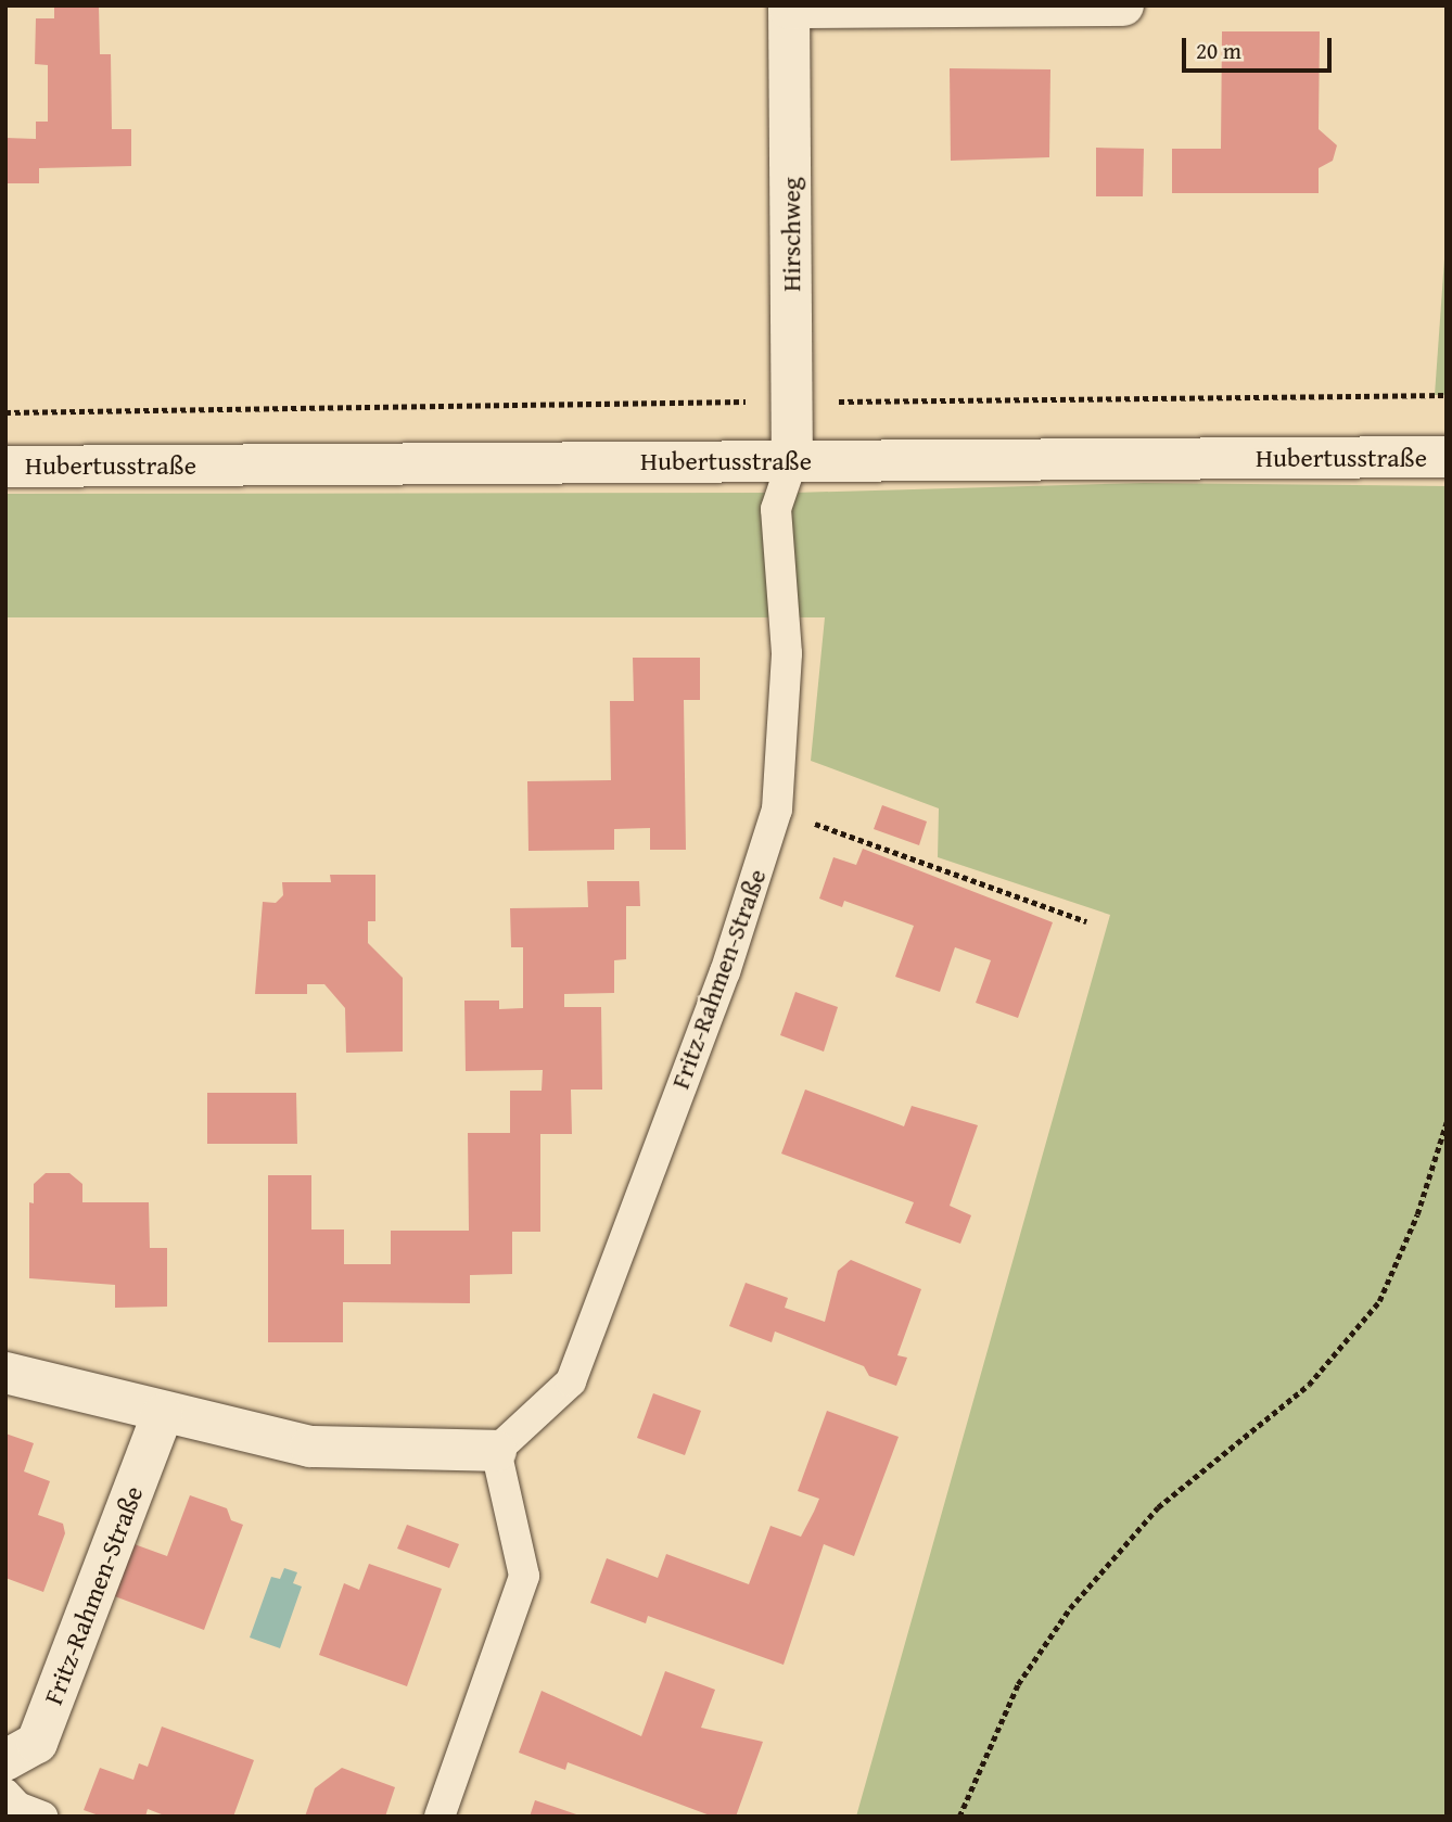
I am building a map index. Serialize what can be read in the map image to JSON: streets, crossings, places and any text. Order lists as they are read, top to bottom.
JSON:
{
  "streets": {
    "street": ["Hirschweg", "Hubertusstraße", "Fritz-Rahmen-Straße"]
  },
  "crossings": [
    ["Hirschweg", "Hubertusstraße"],
    ["Hirschweg", "Fritz-Rahmen-Straße"],
    ["Hubertusstraße", "Fritz-Rahmen-Straße"]
  ],
  "scale_bar": "20 m"
}
